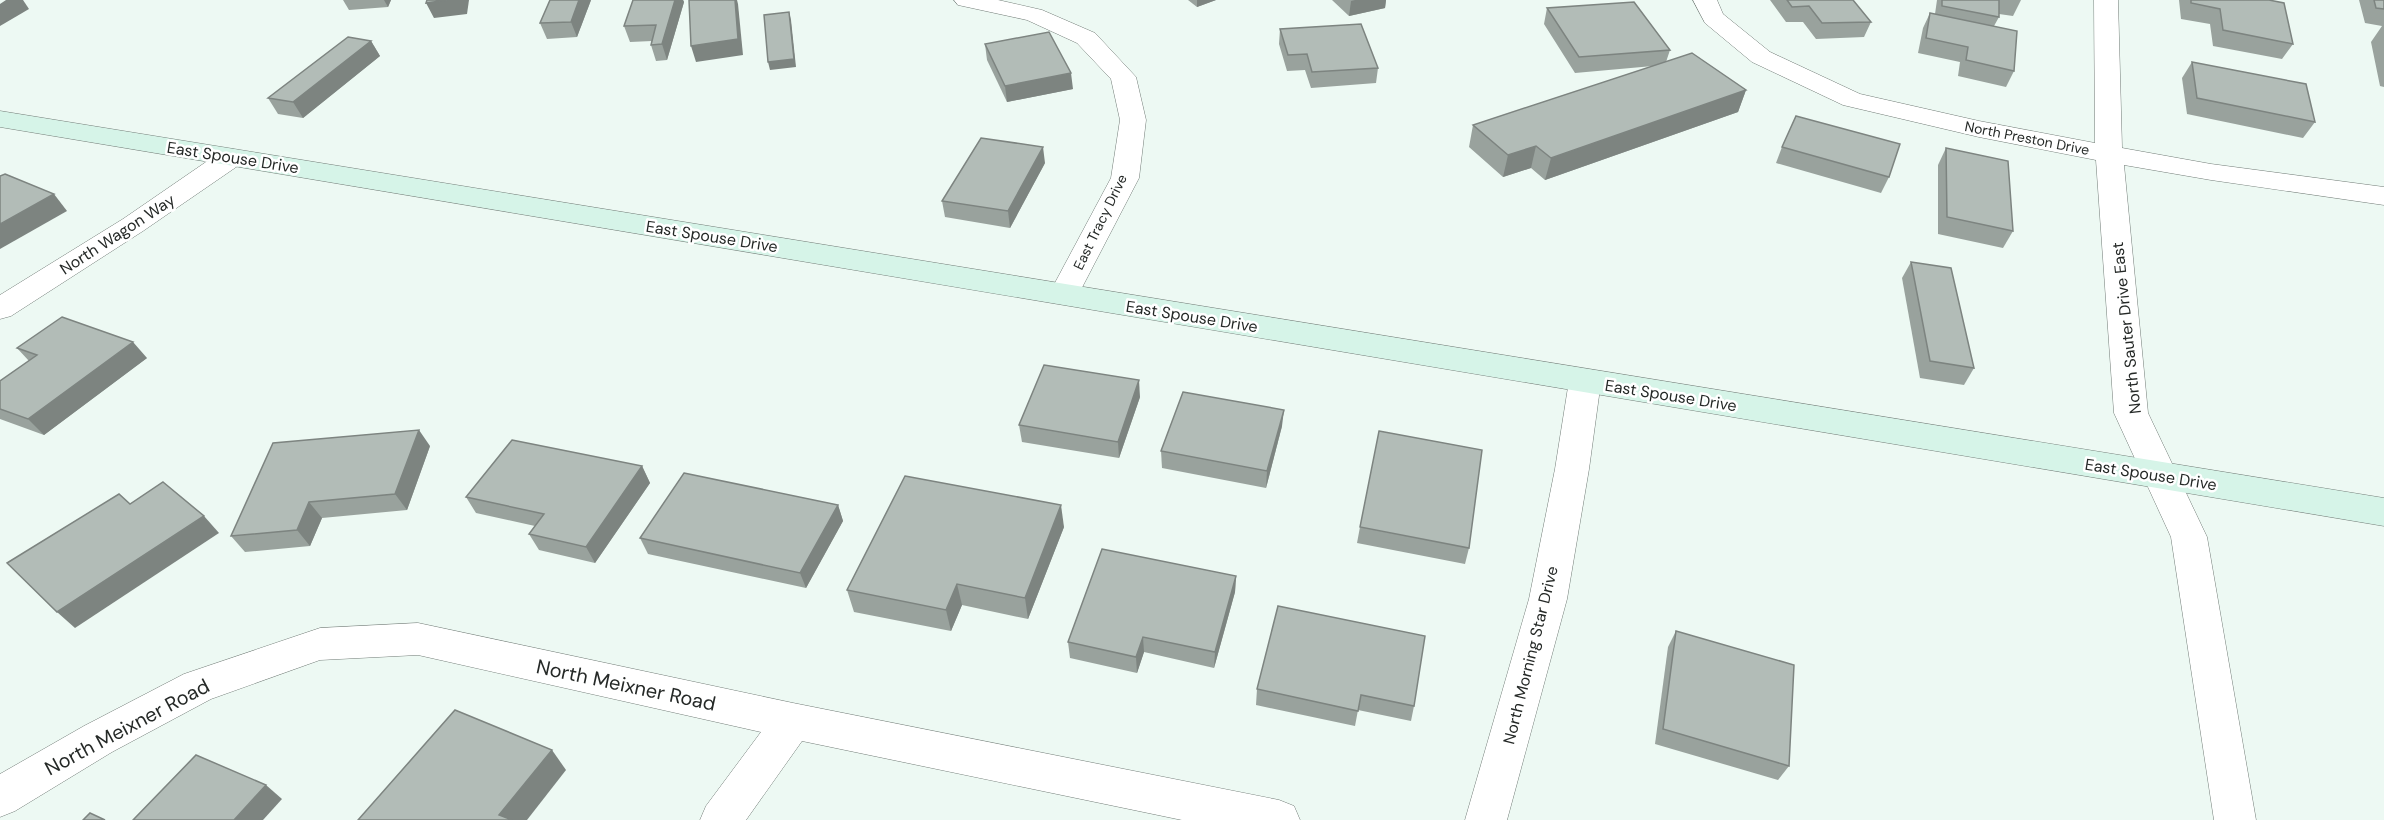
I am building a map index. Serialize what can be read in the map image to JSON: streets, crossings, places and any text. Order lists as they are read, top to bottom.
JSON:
{
  "streets": {
    "street": [
      "North Preston Drive",
      "East Spouse Drive",
      "East Tracy Drive",
      "North Wagon Way",
      "North Sauter Drive East",
      "North Morning Star Drive",
      "North Meixner Road"
    ]
  },
  "crossings": [
    ["North Preston Drive", "North Sauter Drive East"],
    ["East Spouse Drive", "East Tracy Drive"],
    ["East Spouse Drive", "North Wagon Way"],
    ["East Spouse Drive", "North Sauter Drive East"],
    ["East Spouse Drive", "North Morning Star Drive"]
  ]
}
